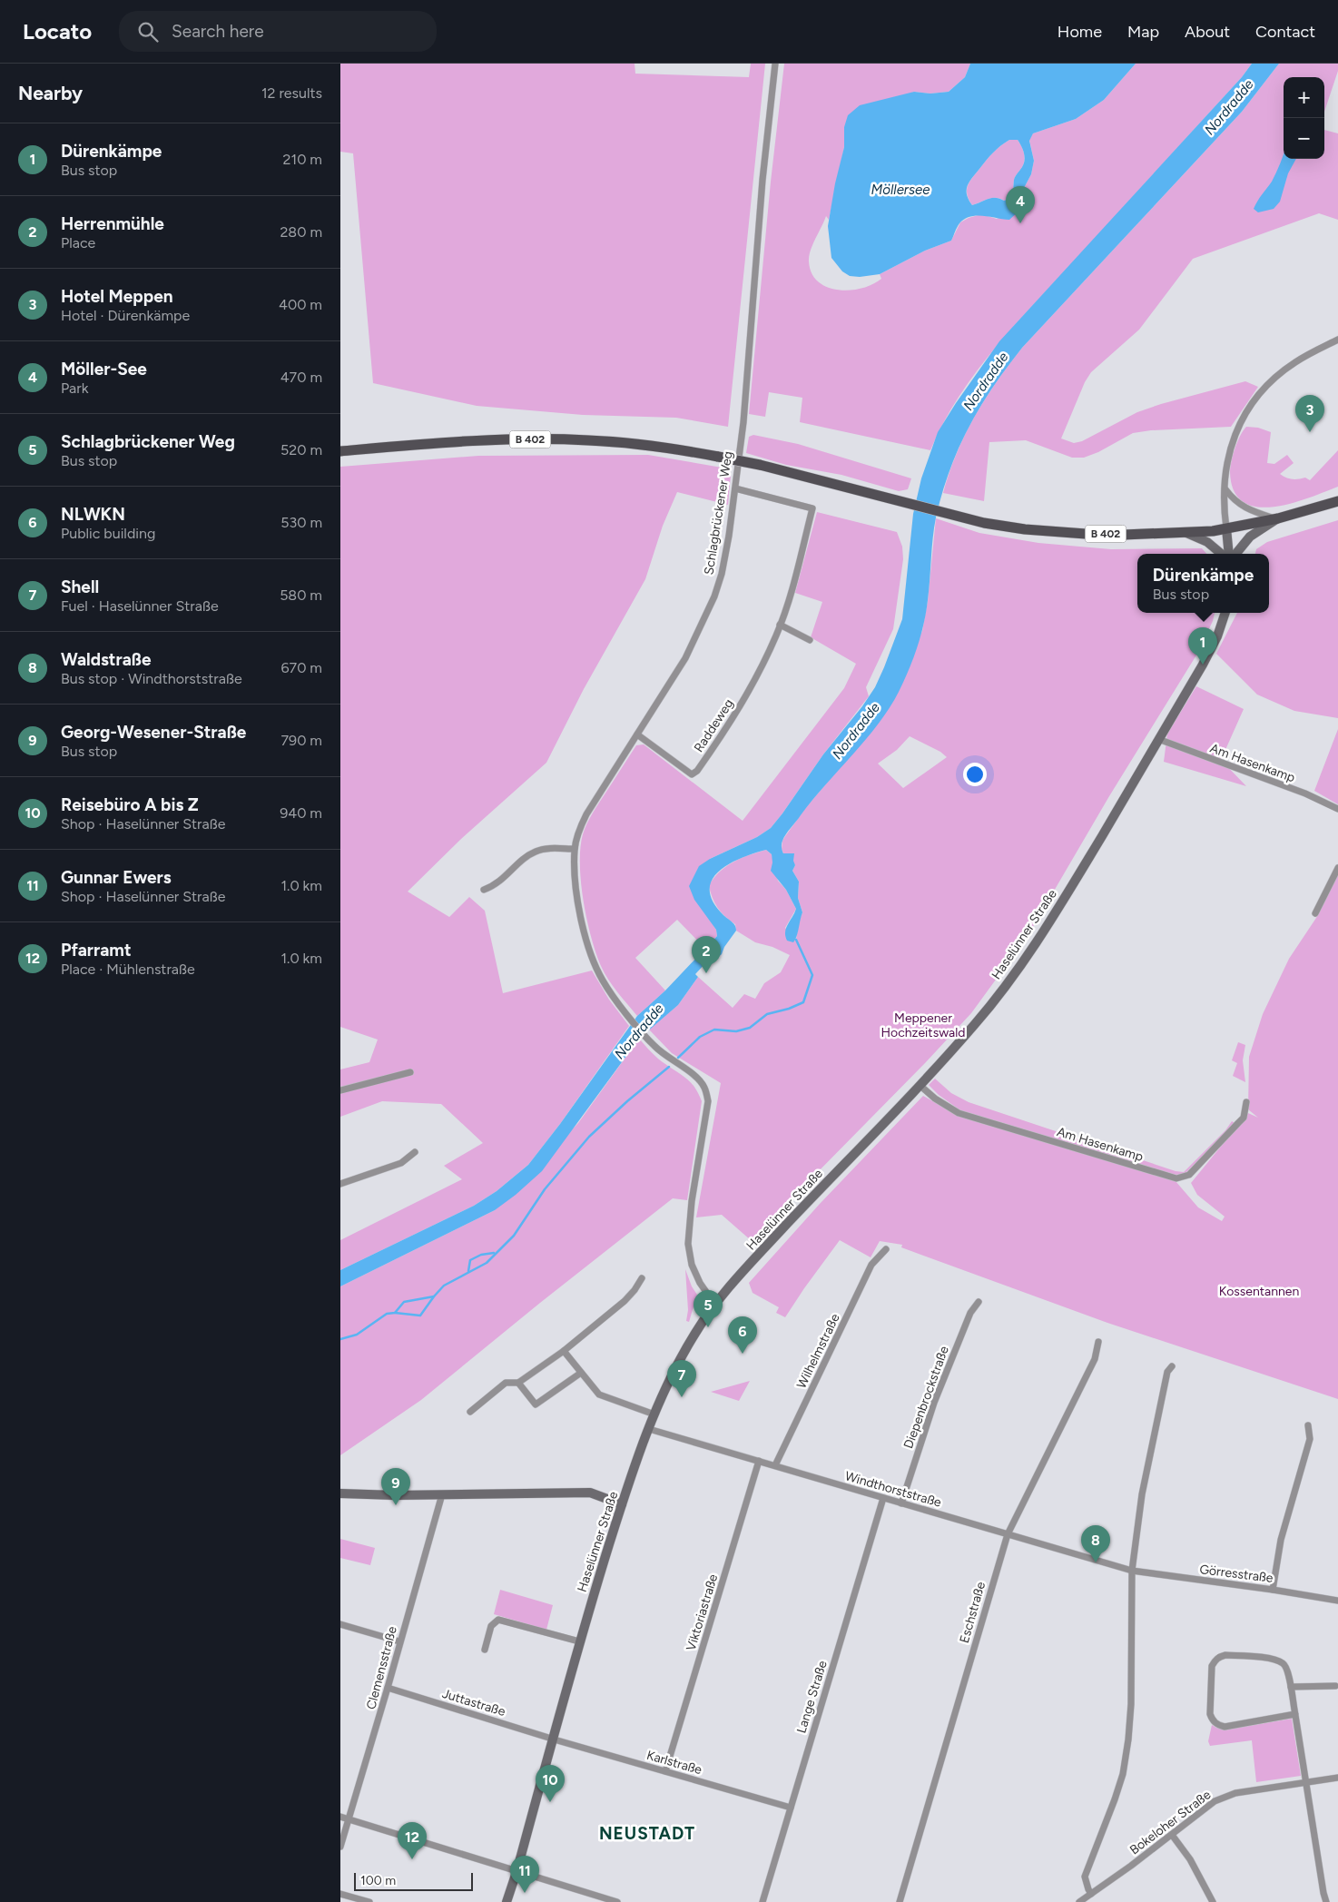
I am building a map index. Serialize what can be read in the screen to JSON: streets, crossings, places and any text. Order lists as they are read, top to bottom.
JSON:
{
  "streets": {
    "main road": ["B 402"],
    "street": [
      "Schlagbrückener Weg",
      "Raddeweg",
      "Am Hasenkamp",
      "Haselünner Straße",
      "Wilhelmstraße",
      "Diepenbrockstraße",
      "Windthorststraße",
      "Görresstraße",
      "Viktoriastraße",
      "Eschstraße",
      "Clemensstraße",
      "Lange Straße",
      "Juttastraße",
      "Karlstraße",
      "Bokeloher Straße"
    ]
  },
  "crossings": [
    ["Schlagbrückener Weg", "Raddeweg"],
    ["Schlagbrückener Weg", "Haselünner Straße"],
    ["Am Hasenkamp", "Haselünner Straße"],
    ["Haselünner Straße", "Windthorststraße"],
    ["Haselünner Straße", "Juttastraße"],
    ["Haselünner Straße", "Karlstraße"],
    ["Wilhelmstraße", "Windthorststraße"],
    ["Diepenbrockstraße", "Windthorststraße"],
    ["Windthorststraße", "Görresstraße"],
    ["Windthorststraße", "Viktoriastraße"],
    ["Windthorststraße", "Eschstraße"],
    ["Windthorststraße", "Lange Straße"],
    ["Viktoriastraße", "Karlstraße"],
    ["Clemensstraße", "Juttastraße"],
    ["Lange Straße", "Karlstraße"],
    ["Juttastraße", "Karlstraße"]
  ],
  "districts": ["NEUSTADT"],
  "water": ["Nordradde", "Möllersee"],
  "parks": ["Meppener Hochzeitswald", "Kossentannen"],
  "scale_bar": "100 m",
  "page": {
    "header": "Locato",
    "search": "Search here",
    "nav": [
      "Home",
      "Map",
      "About",
      "Contact"
    ],
    "heading": ["Nearby", "12 results"],
    "map_buttons": ["+", "−"],
    "list": [
      {
        "mark": "1",
        "name": "Dürenkämpe",
        "note": "Bus stop",
        "value": "210 m"
      },
      {
        "mark": "2",
        "name": "Herrenmühle",
        "note": "Place",
        "value": "280 m"
      },
      {
        "mark": "3",
        "name": "Hotel Meppen",
        "note": "Hotel · Dürenkämpe",
        "value": "400 m"
      },
      {
        "mark": "4",
        "name": "Möller-See",
        "note": "Park",
        "value": "470 m"
      },
      {
        "mark": "5",
        "name": "Schlagbrückener Weg",
        "note": "Bus stop",
        "value": "520 m"
      },
      {
        "mark": "6",
        "name": "NLWKN",
        "note": "Public building",
        "value": "530 m"
      },
      {
        "mark": "7",
        "name": "Shell",
        "note": "Fuel · Haselünner Straße",
        "value": "580 m"
      },
      {
        "mark": "8",
        "name": "Waldstraße",
        "note": "Bus stop · Windthorststraße",
        "value": "670 m"
      },
      {
        "mark": "9",
        "name": "Georg-Wesener-Straße",
        "note": "Bus stop",
        "value": "790 m"
      },
      {
        "mark": "10",
        "name": "Reisebüro A bis Z",
        "note": "Shop · Haselünner Straße",
        "value": "940 m"
      },
      {
        "mark": "11",
        "name": "Gunnar Ewers",
        "note": "Shop · Haselünner Straße",
        "value": "1.0 km"
      },
      {
        "mark": "12",
        "name": "Pfarramt",
        "note": "Place · Mühlenstraße",
        "value": "1.0 km"
      }
    ],
    "pins": [
      "4",
      "3",
      "1",
      "2",
      "5",
      "6",
      "7",
      "9",
      "8",
      "10",
      "12",
      "11"
    ],
    "popup": ["Dürenkämpe", "Bus stop"],
    "scale": "100 m"
  }
}
